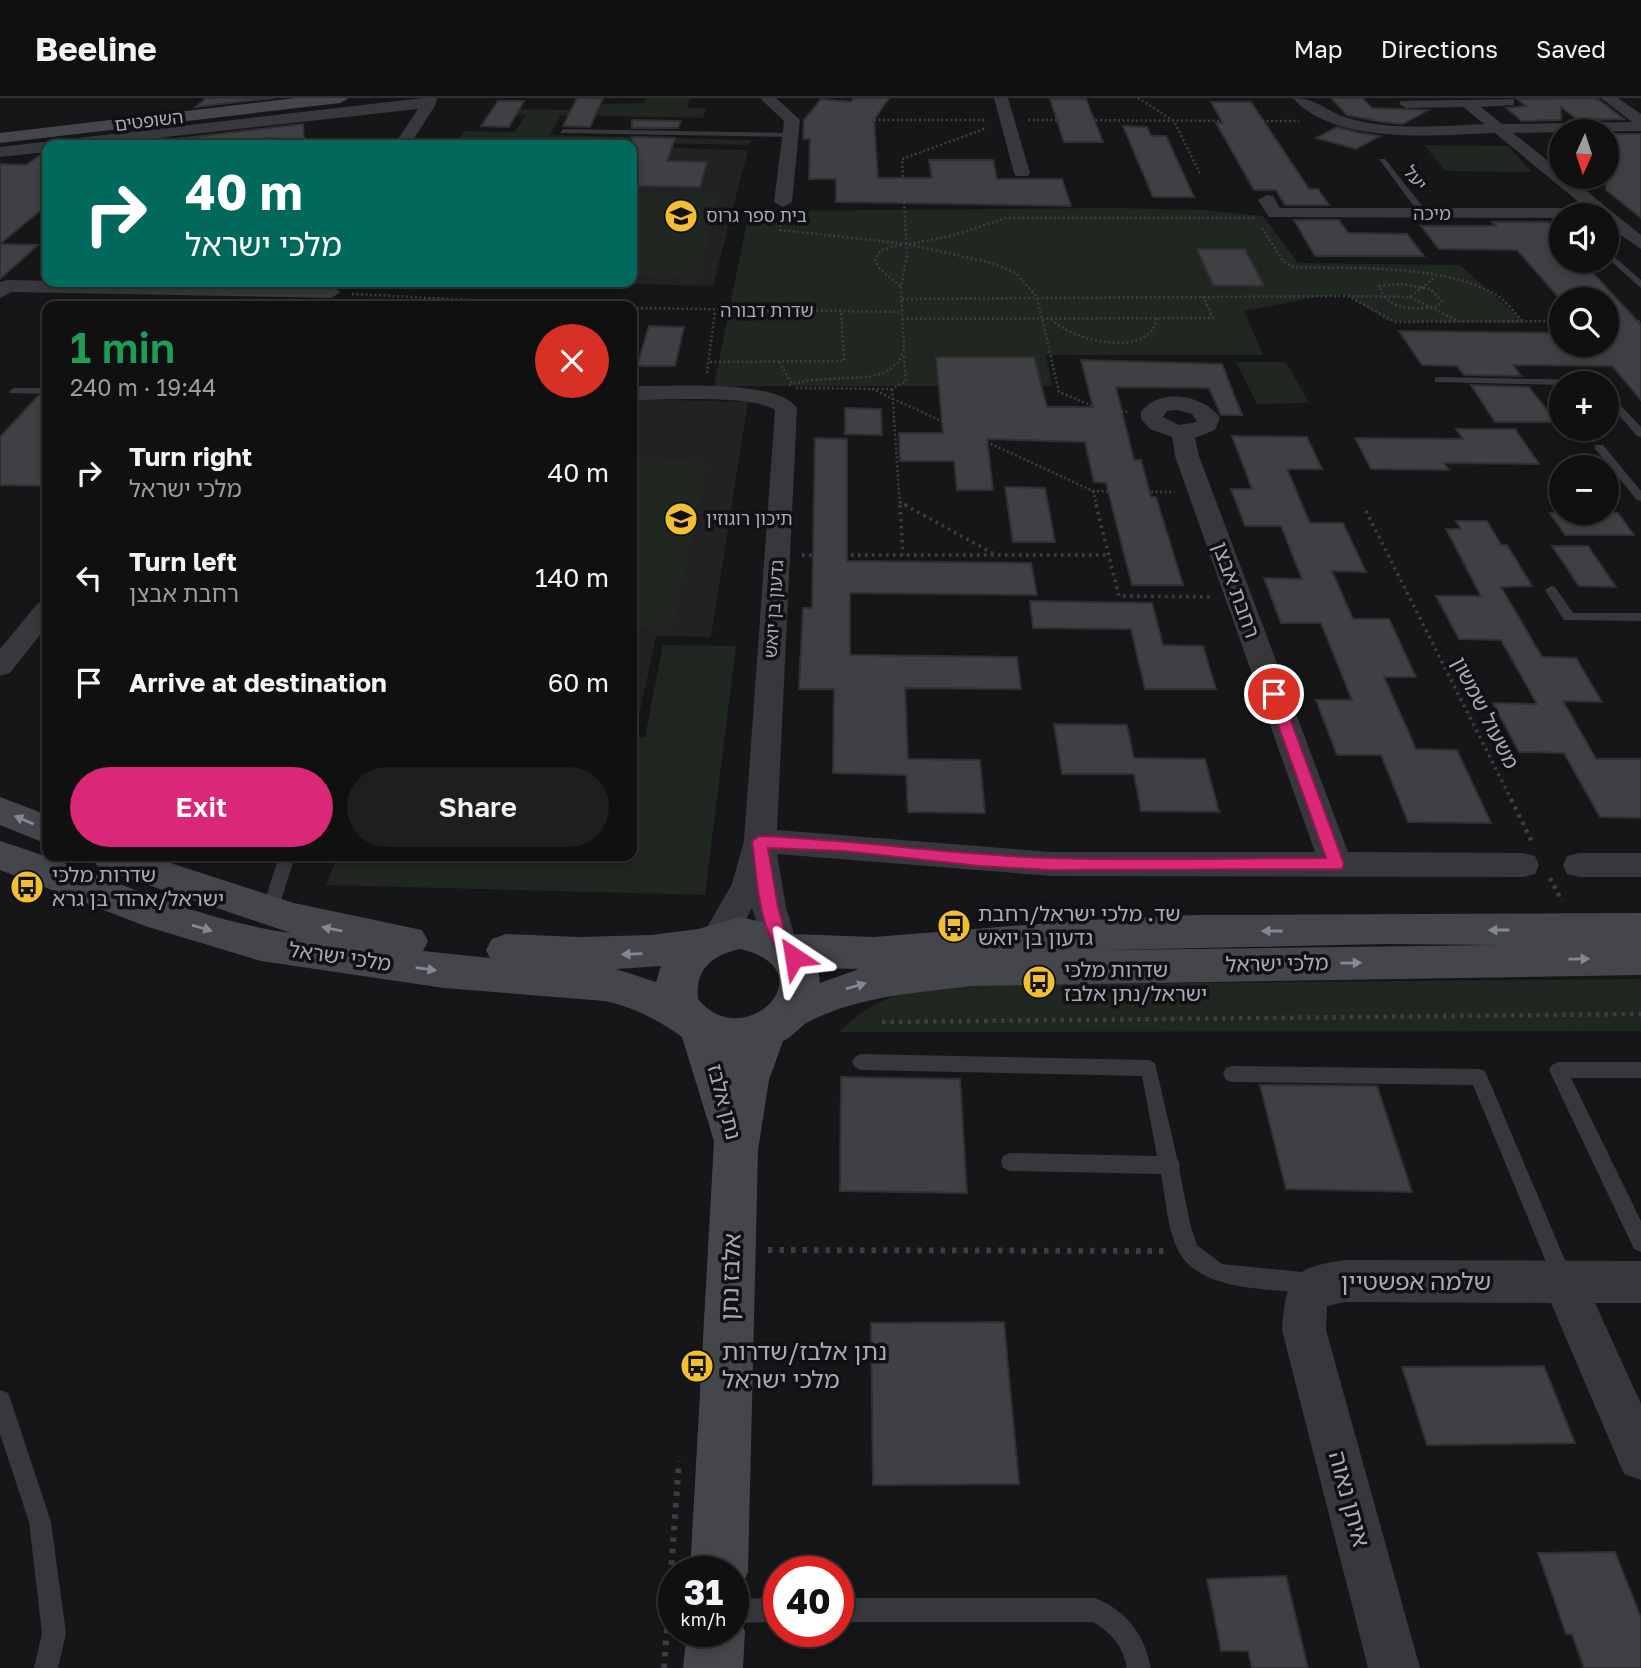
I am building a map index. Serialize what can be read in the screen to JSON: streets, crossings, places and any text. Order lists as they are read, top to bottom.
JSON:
{
  "streets": {
    "street": [
      "השופטים",
      "מיכה",
      "רחבת אבצן",
      "גדעון בן יואש",
      "מלכי ישראל",
      "נתן אלבז",
      "אלבז נתן",
      "שלמה אפשטיין",
      "איתן נאוה"
    ],
    "lane": ["יעל"],
    "path": ["שדרת דבורה", "משעול שמשון"]
  },
  "crossings": [
    ["יעל", "מיכה"],
    ["משעול שמשון", "מלכי ישראל"],
    ["מלכי ישראל", "נתן אלבז"],
    ["נתן אלבז", "אלבז נתן"],
    ["שלמה אפשטיין", "איתן נאוה"]
  ],
  "places": {
    "school or university": ["בית ספר גרוס", "תיכון רוגוזין"],
    "bus stop": [
      "שדרות מלכי ישראל/אהוד בן גרא",
      "שד. מלכי ישראל/רחבת גדעון בן יואש",
      "שדרות מלכי ישראל/נתן אלבז",
      "נתן אלבז/שדרות מלכי ישראל"
    ]
  },
  "north": "bottom",
  "page": {
    "header": "Beeline",
    "nav": ["Map", "Directions", "Saved"],
    "map_buttons": ["+", "−"],
    "turn": ["40 m", "מלכי ישראל"],
    "heading": ["1 min", "240 m · 19:44"],
    "list": [
      {
        "name": "Turn right",
        "note": "מלכי ישראל",
        "value": "40 m"
      },
      {
        "name": "Turn left",
        "note": "רחבת אבצן",
        "value": "140 m"
      },
      {
        "name": "Arrive at destination",
        "value": "60 m"
      }
    ],
    "buttons": ["Exit", "Share"],
    "speed": "31 km/h",
    "limit": "40"
  }
}
